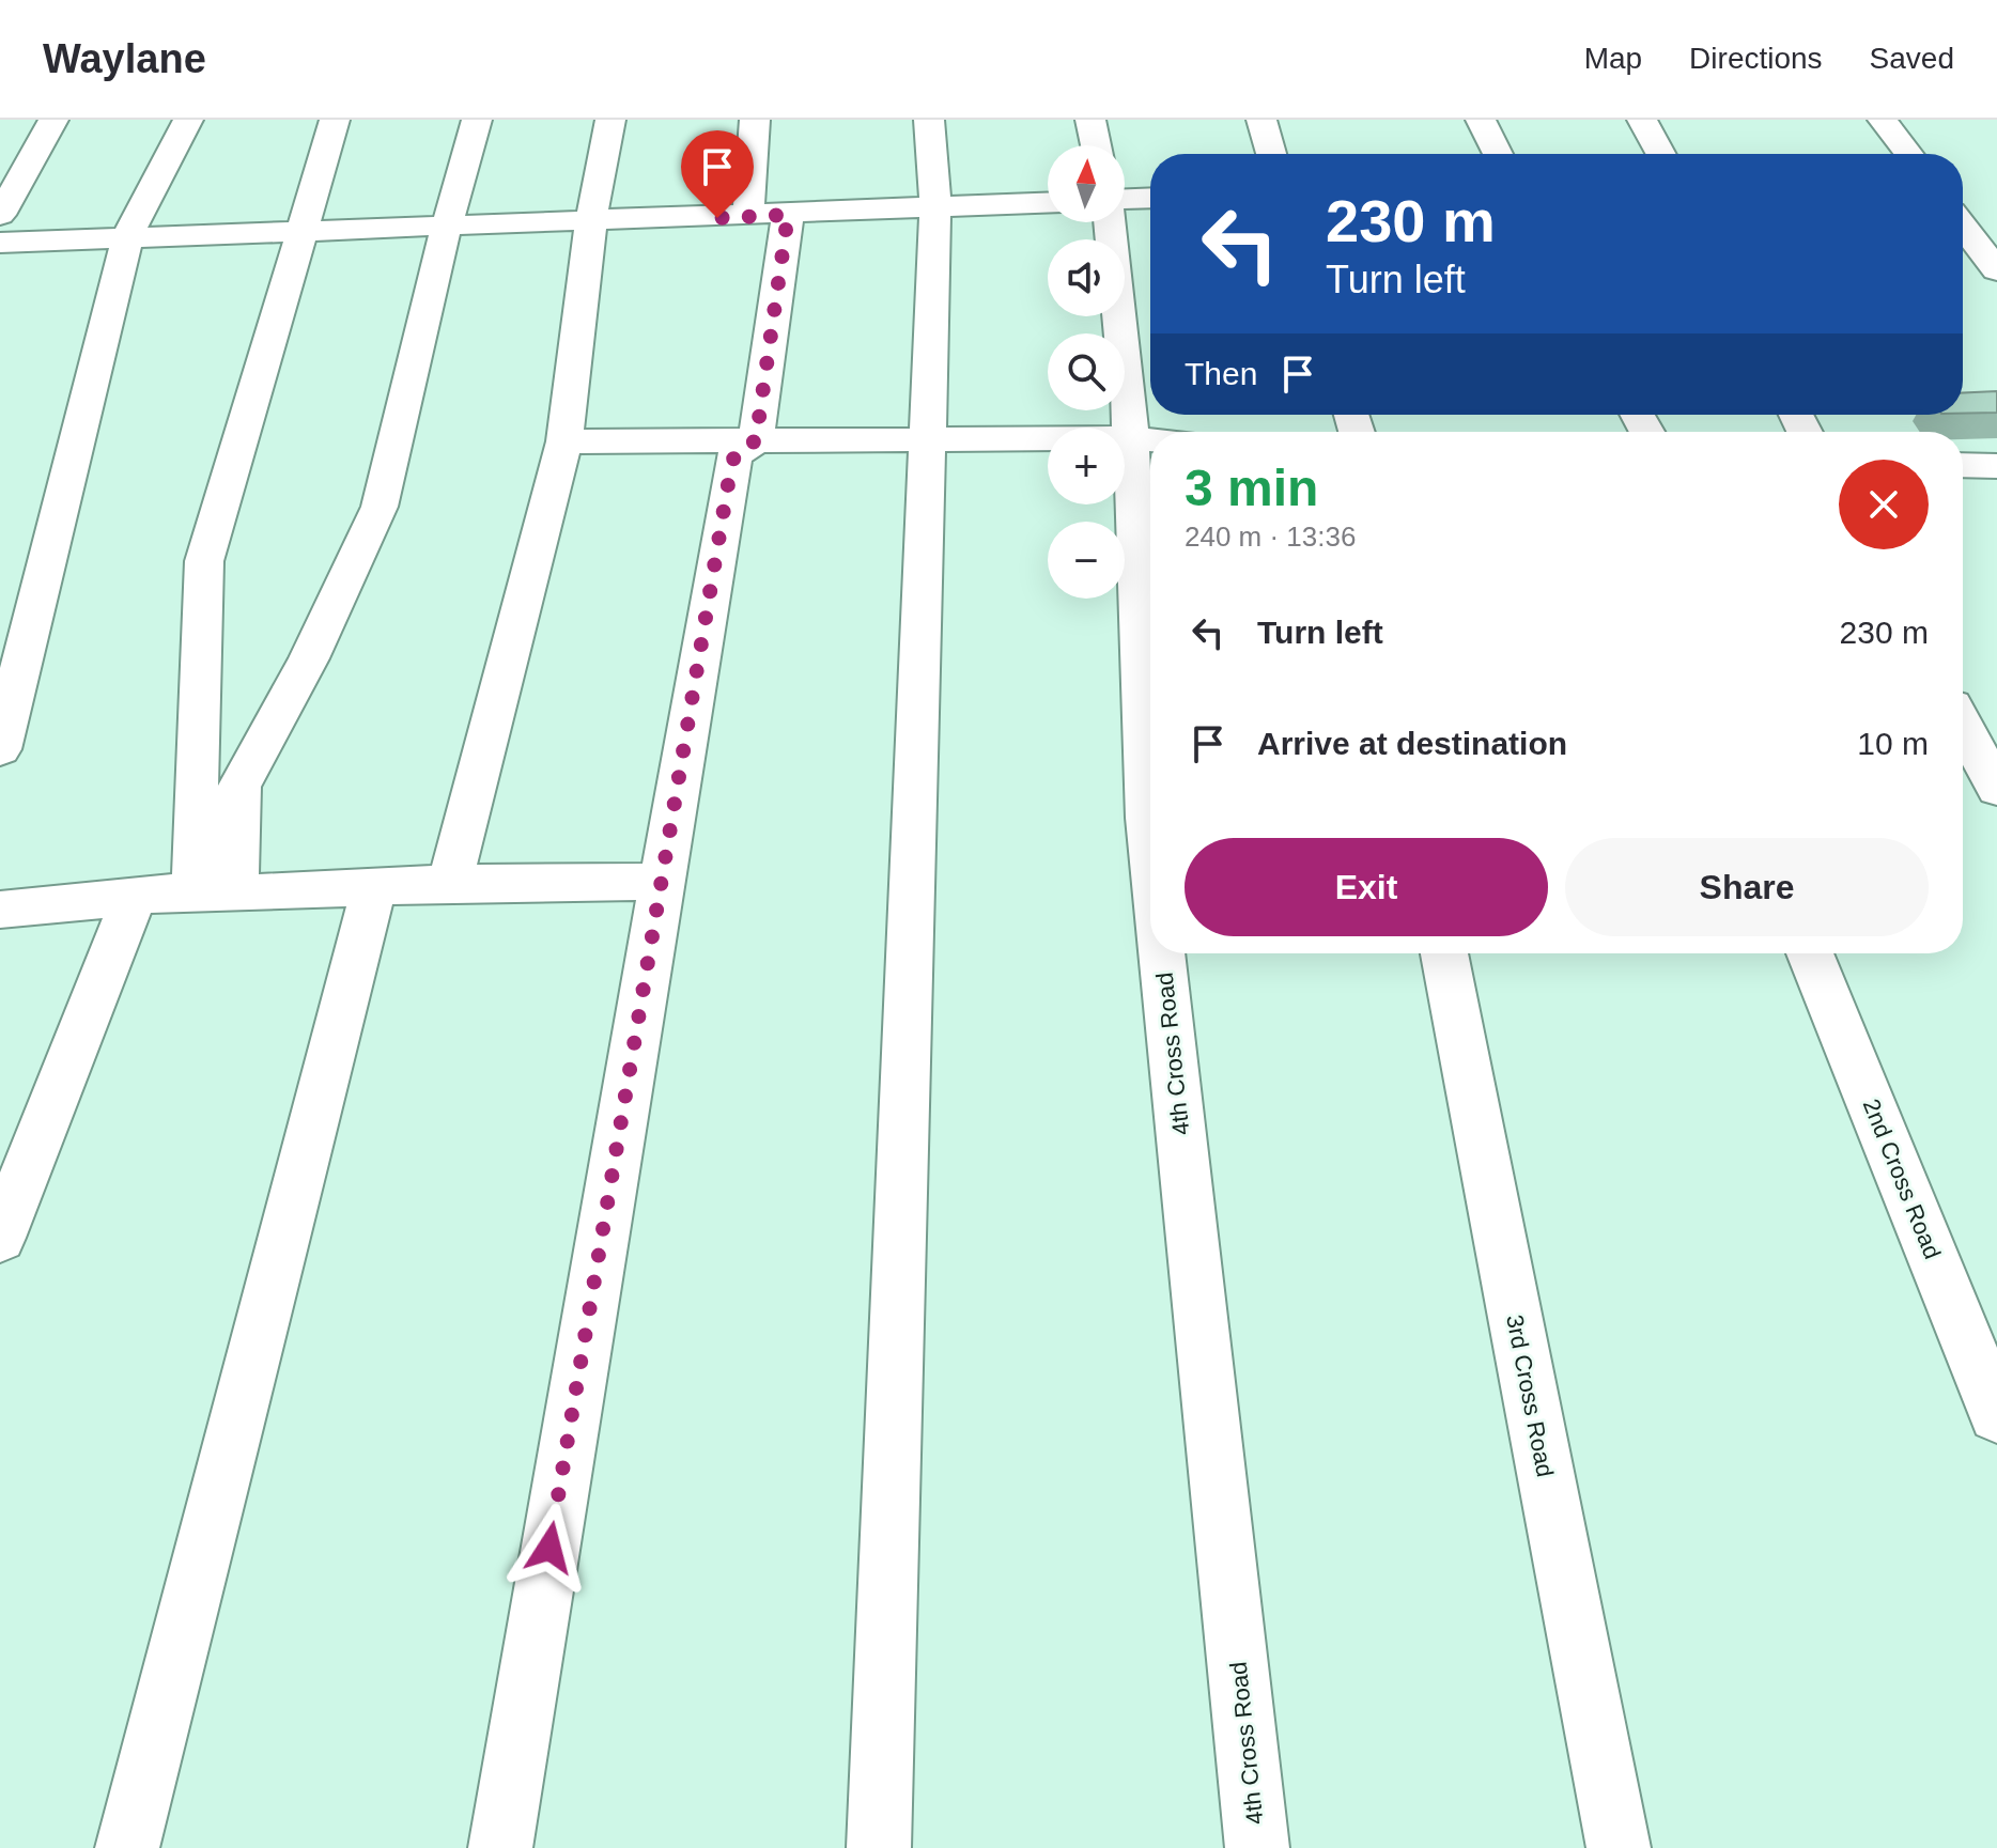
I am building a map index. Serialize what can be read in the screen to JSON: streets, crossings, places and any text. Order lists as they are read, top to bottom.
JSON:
{
  "streets": {
    "street": ["4th Cross Road", "2nd Cross Road", "3rd Cross Road"]
  },
  "north": "top",
  "page": {
    "header": "Waylane",
    "nav": ["Map", "Directions", "Saved"],
    "map_buttons": ["+", "−"],
    "turn": ["230 m", "Turn left"],
    "then": "Then",
    "heading": ["3 min", "240 m · 13:36"],
    "list": [
      {
        "name": "Turn left",
        "value": "230 m"
      },
      {
        "name": "Arrive at destination",
        "value": "10 m"
      }
    ],
    "buttons": ["Exit", "Share"]
  }
}
